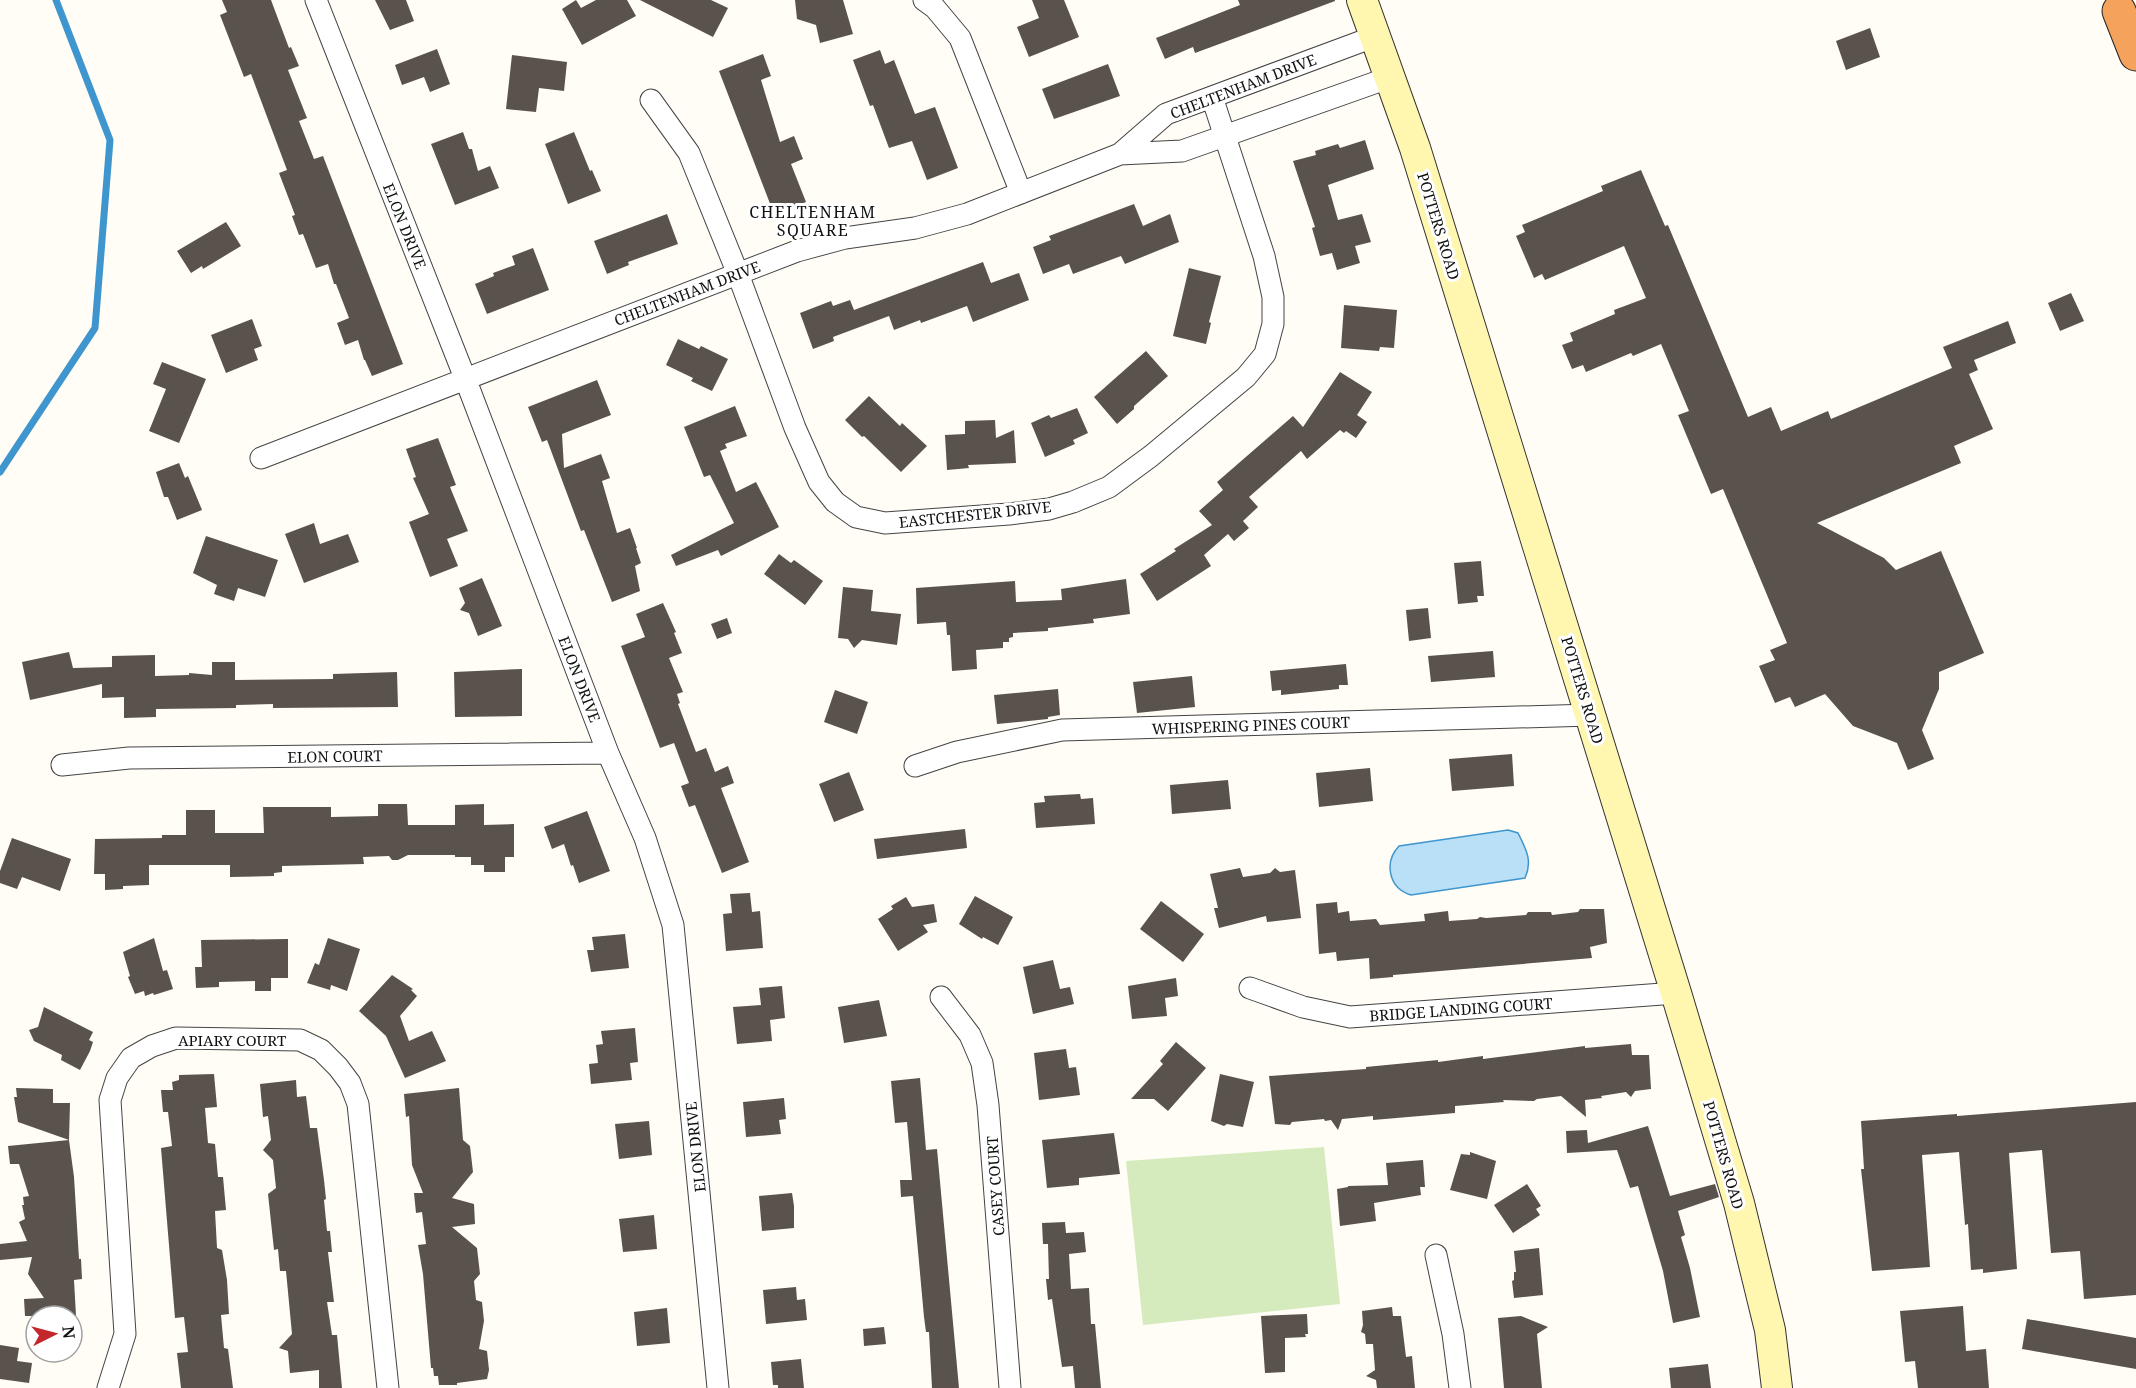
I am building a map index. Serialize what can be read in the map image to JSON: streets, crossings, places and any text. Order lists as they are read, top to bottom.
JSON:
{
  "streets": {
    "street": [
      "CHELTENHAM DRIVE",
      "ELON DRIVE",
      "POTTERS ROAD",
      "EASTCHESTER DRIVE",
      "WHISPERING PINES COURT",
      "ELON COURT",
      "BRIDGE LANDING COURT",
      "APIARY COURT",
      "CASEY COURT"
    ]
  },
  "crossings": [
    ["CHELTENHAM DRIVE", "ELON DRIVE"],
    ["CHELTENHAM DRIVE", "POTTERS ROAD"],
    ["CHELTENHAM DRIVE", "EASTCHESTER DRIVE"],
    ["ELON DRIVE", "ELON COURT"],
    ["POTTERS ROAD", "WHISPERING PINES COURT"],
    ["POTTERS ROAD", "BRIDGE LANDING COURT"]
  ],
  "districts": ["CHELTENHAM SQUARE"],
  "north": "right"
}
